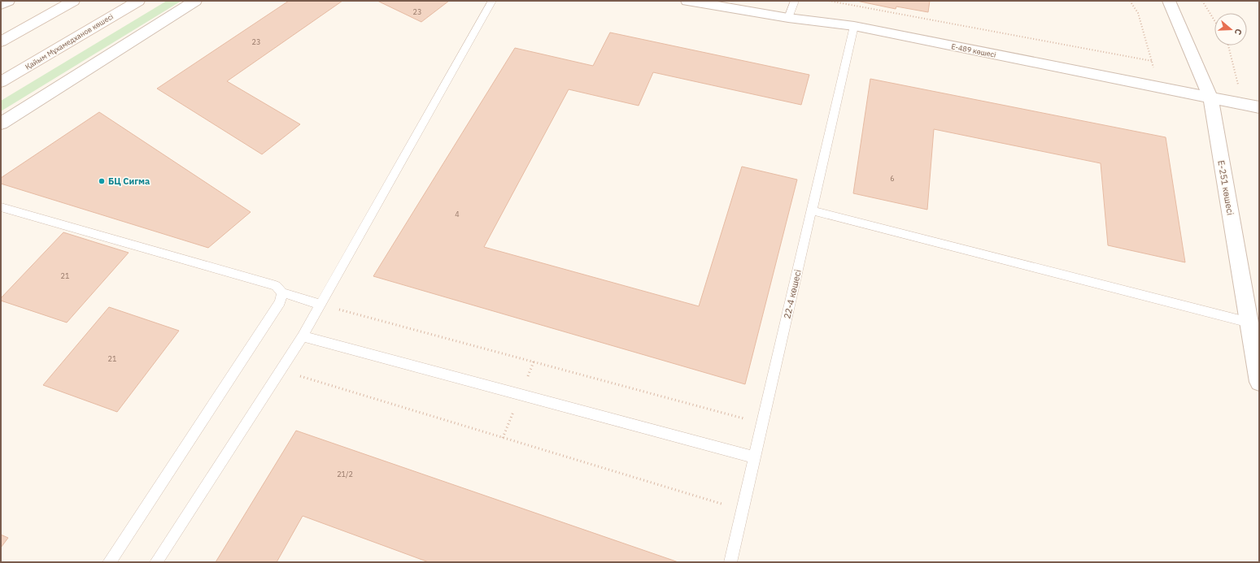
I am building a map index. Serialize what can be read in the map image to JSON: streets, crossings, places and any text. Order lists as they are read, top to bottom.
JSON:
{
  "streets": {
    "street": ["Қайым Мұхамедханов көшесі", "Е-489 көшесі", "Е-251 көшесі"],
    "lane": ["22-4 көшесі"]
  },
  "crossings": [
    ["Е-489 көшесі", "Е-251 көшесі"],
    ["Е-489 көшесі", "22-4 көшесі"]
  ],
  "places": ["БЦ Сигма"],
  "house_numbers": [
    "23",
    "23",
    "6",
    "4",
    "21",
    "21",
    "21/2"
  ],
  "north": "right"
}
